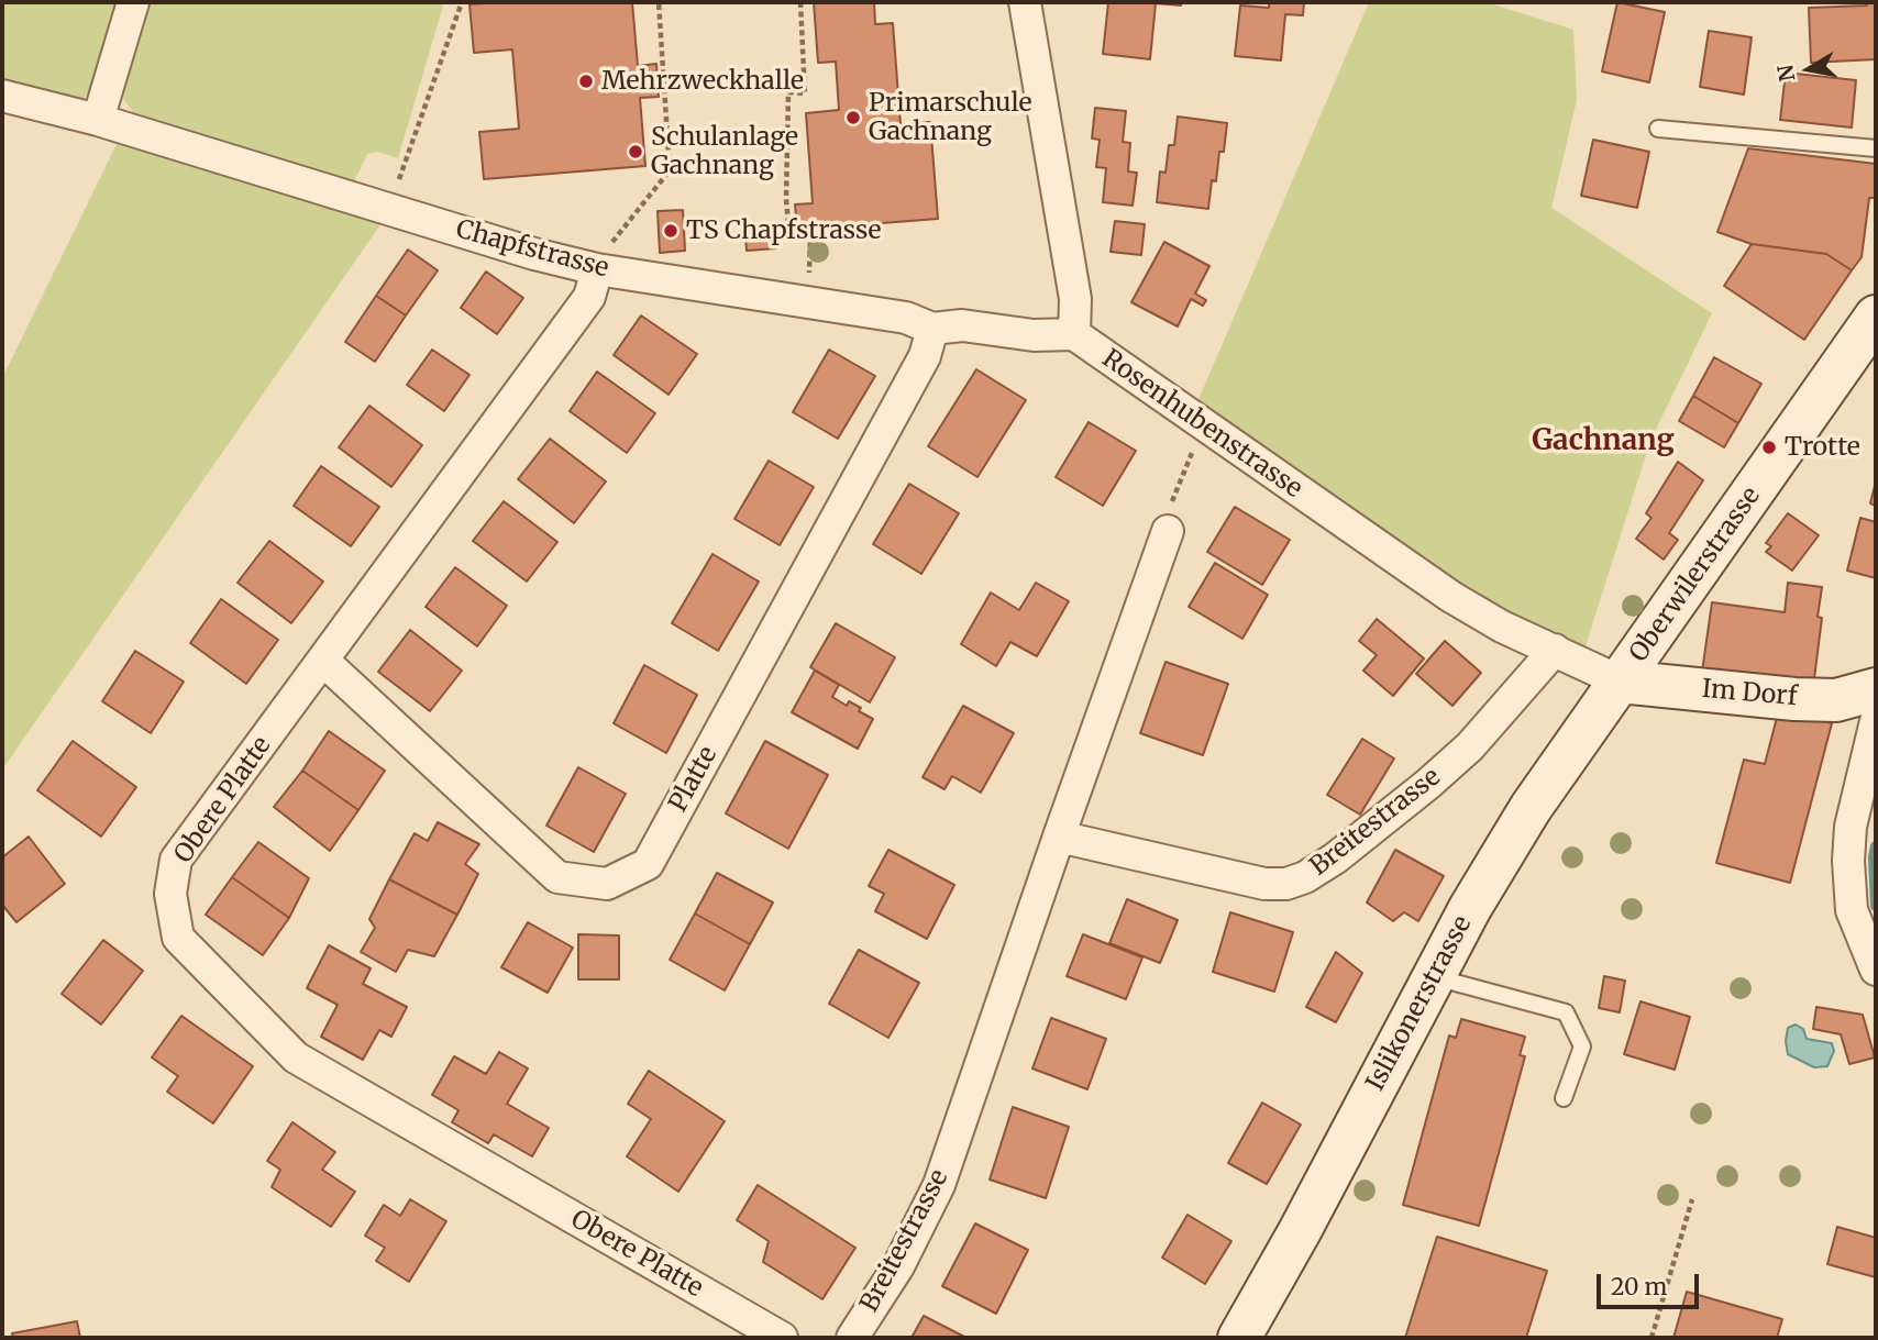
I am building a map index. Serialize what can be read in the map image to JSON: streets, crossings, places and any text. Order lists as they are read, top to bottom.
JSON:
{
  "streets": {
    "street": [
      "Chapfstrasse",
      "Rosenhubenstrasse",
      "Oberwilerstrasse",
      "Im Dorf",
      "Platte",
      "Obere Platte",
      "Breitestrasse",
      "Islikonerstrasse"
    ]
  },
  "crossings": [
    ["Chapfstrasse", "Rosenhubenstrasse"],
    ["Chapfstrasse", "Platte"],
    ["Chapfstrasse", "Obere Platte"],
    ["Rosenhubenstrasse", "Oberwilerstrasse"],
    ["Rosenhubenstrasse", "Im Dorf"],
    ["Rosenhubenstrasse", "Breitestrasse"],
    ["Rosenhubenstrasse", "Islikonerstrasse"],
    ["Oberwilerstrasse", "Im Dorf"],
    ["Oberwilerstrasse", "Islikonerstrasse"],
    ["Im Dorf", "Islikonerstrasse"],
    ["Platte", "Obere Platte"]
  ],
  "districts": ["Gachnang"],
  "places": [
    "Mehrzweckhalle",
    "Primarschule Gachnang",
    "Schulanlage Gachnang",
    "TS Chapfstrasse",
    "Trotte"
  ],
  "scale_bar": "20 m",
  "north": "left"
}
